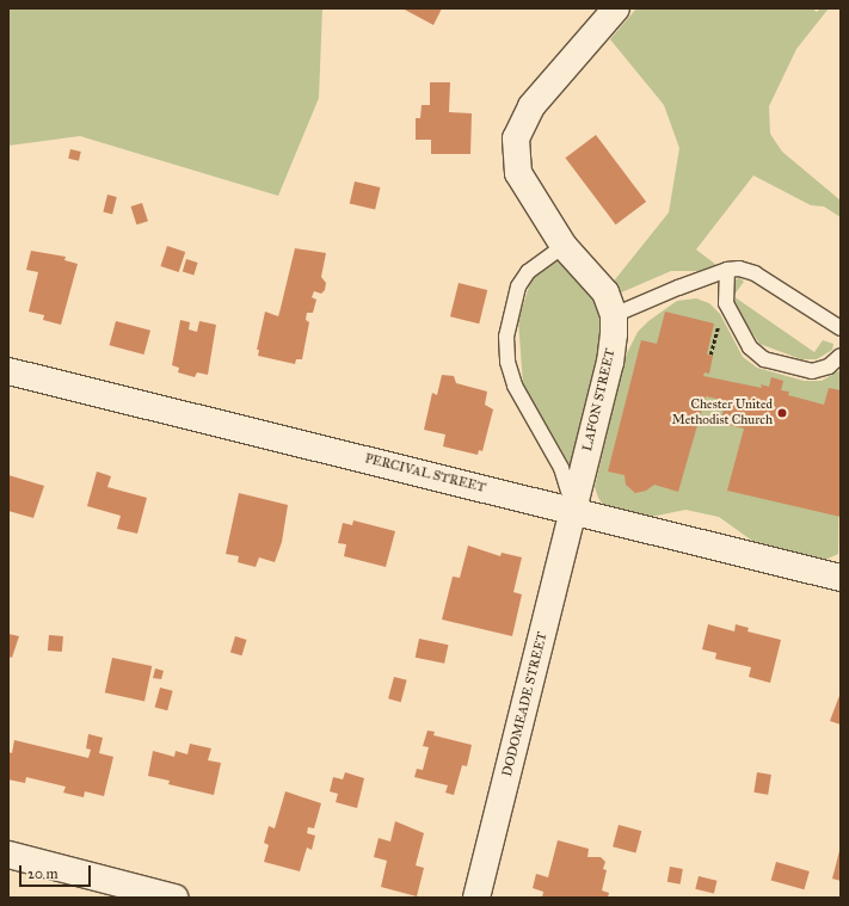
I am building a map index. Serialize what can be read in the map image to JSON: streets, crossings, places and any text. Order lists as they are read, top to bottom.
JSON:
{
  "streets": {
    "street": ["LAFON STREET", "PERCIVAL STREET", "DODOMEADE STREET"]
  },
  "crossings": [
    ["LAFON STREET", "PERCIVAL STREET"],
    ["LAFON STREET", "DODOMEADE STREET"],
    ["PERCIVAL STREET", "DODOMEADE STREET"]
  ],
  "places": ["Chester United Methodist Church"],
  "scale_bar": "20 m"
}
